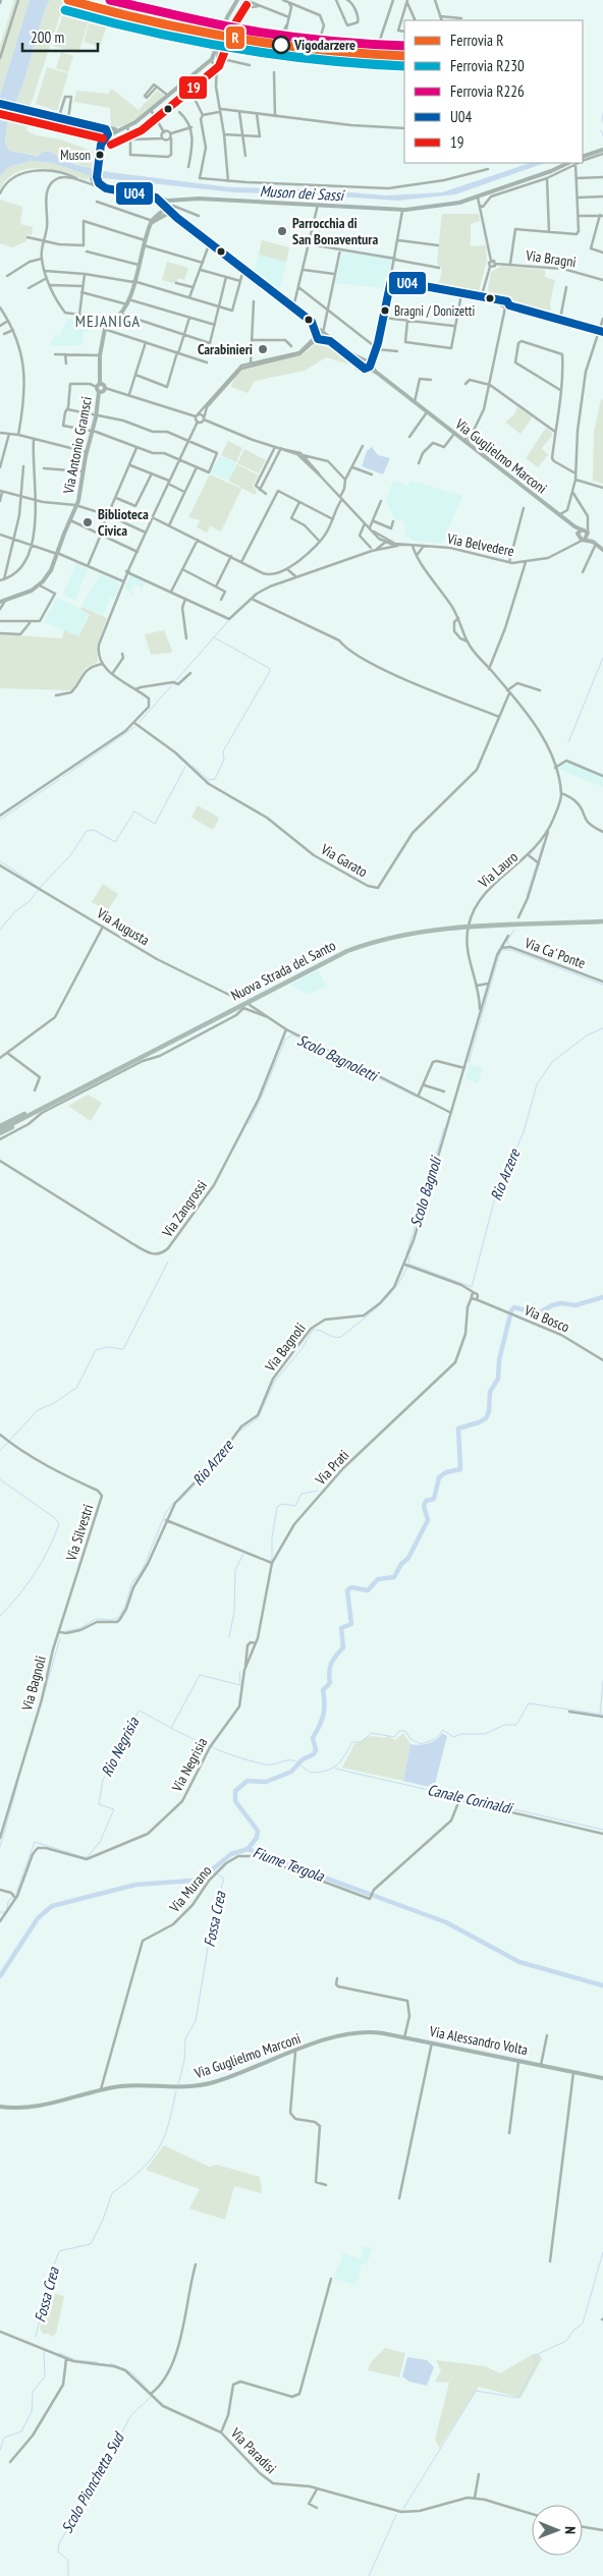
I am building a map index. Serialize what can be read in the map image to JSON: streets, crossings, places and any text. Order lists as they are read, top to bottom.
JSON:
{
  "streets": {
    "highway": ["Nuova Strada del Santo"],
    "main road": ["Via Antonio Gramsci", "Via Guglielmo Marconi", "Via Alessandro Volta"],
    "street": [
      "Via Bragni",
      "Via Belvedere",
      "Via Garato",
      "Via Lauro",
      "Via Augusta",
      "Via Ca' Ponte",
      "Via Zangrossi",
      "Via Bosco",
      "Via Bagnoli",
      "Via Prati",
      "Via Silvestri",
      "Via Negrisia",
      "Via Murano",
      "Via Paradisi"
    ]
  },
  "crossings": [
    ["Via Guglielmo Marconi", "Via Murano"],
    ["Via Guglielmo Marconi", "Via Alessandro Volta"],
    ["Via Belvedere", "Via Lauro"],
    ["Via Garato", "Via Lauro"],
    ["Via Lauro", "Via Bagnoli"],
    ["Via Ca' Ponte", "Via Bagnoli"],
    ["Via Bosco", "Via Prati"],
    ["Via Bagnoli", "Via Silvestri"],
    ["Via Prati", "Via Negrisia"]
  ],
  "districts": ["MEJANIGA"],
  "water": [
    "Muson dei Sassi",
    "Scolo Bagnoletti",
    "Rio Arzere",
    "Scolo Bagnoli",
    "Rio Negrisia",
    "Canale Corinaldi",
    "Fiume Tergola",
    "Fossa Crea",
    "Scolo Pionchetta Sud"
  ],
  "places": [
    "Vigodarzere",
    "Muson",
    "Parrocchia di San Bonaventura",
    "Bragni / Donizetti",
    "Carabinieri",
    "Biblioteca Civica"
  ],
  "lines": [
    "rail line R",
    "rail line R226",
    "transit line 19",
    "rail line R230",
    "transit line U04"
  ],
  "legend": [
    "Ferrovia R",
    "Ferrovia R230",
    "Ferrovia R226",
    "U04",
    "19"
  ],
  "scale_bar": "200 m",
  "north": "right"
}
